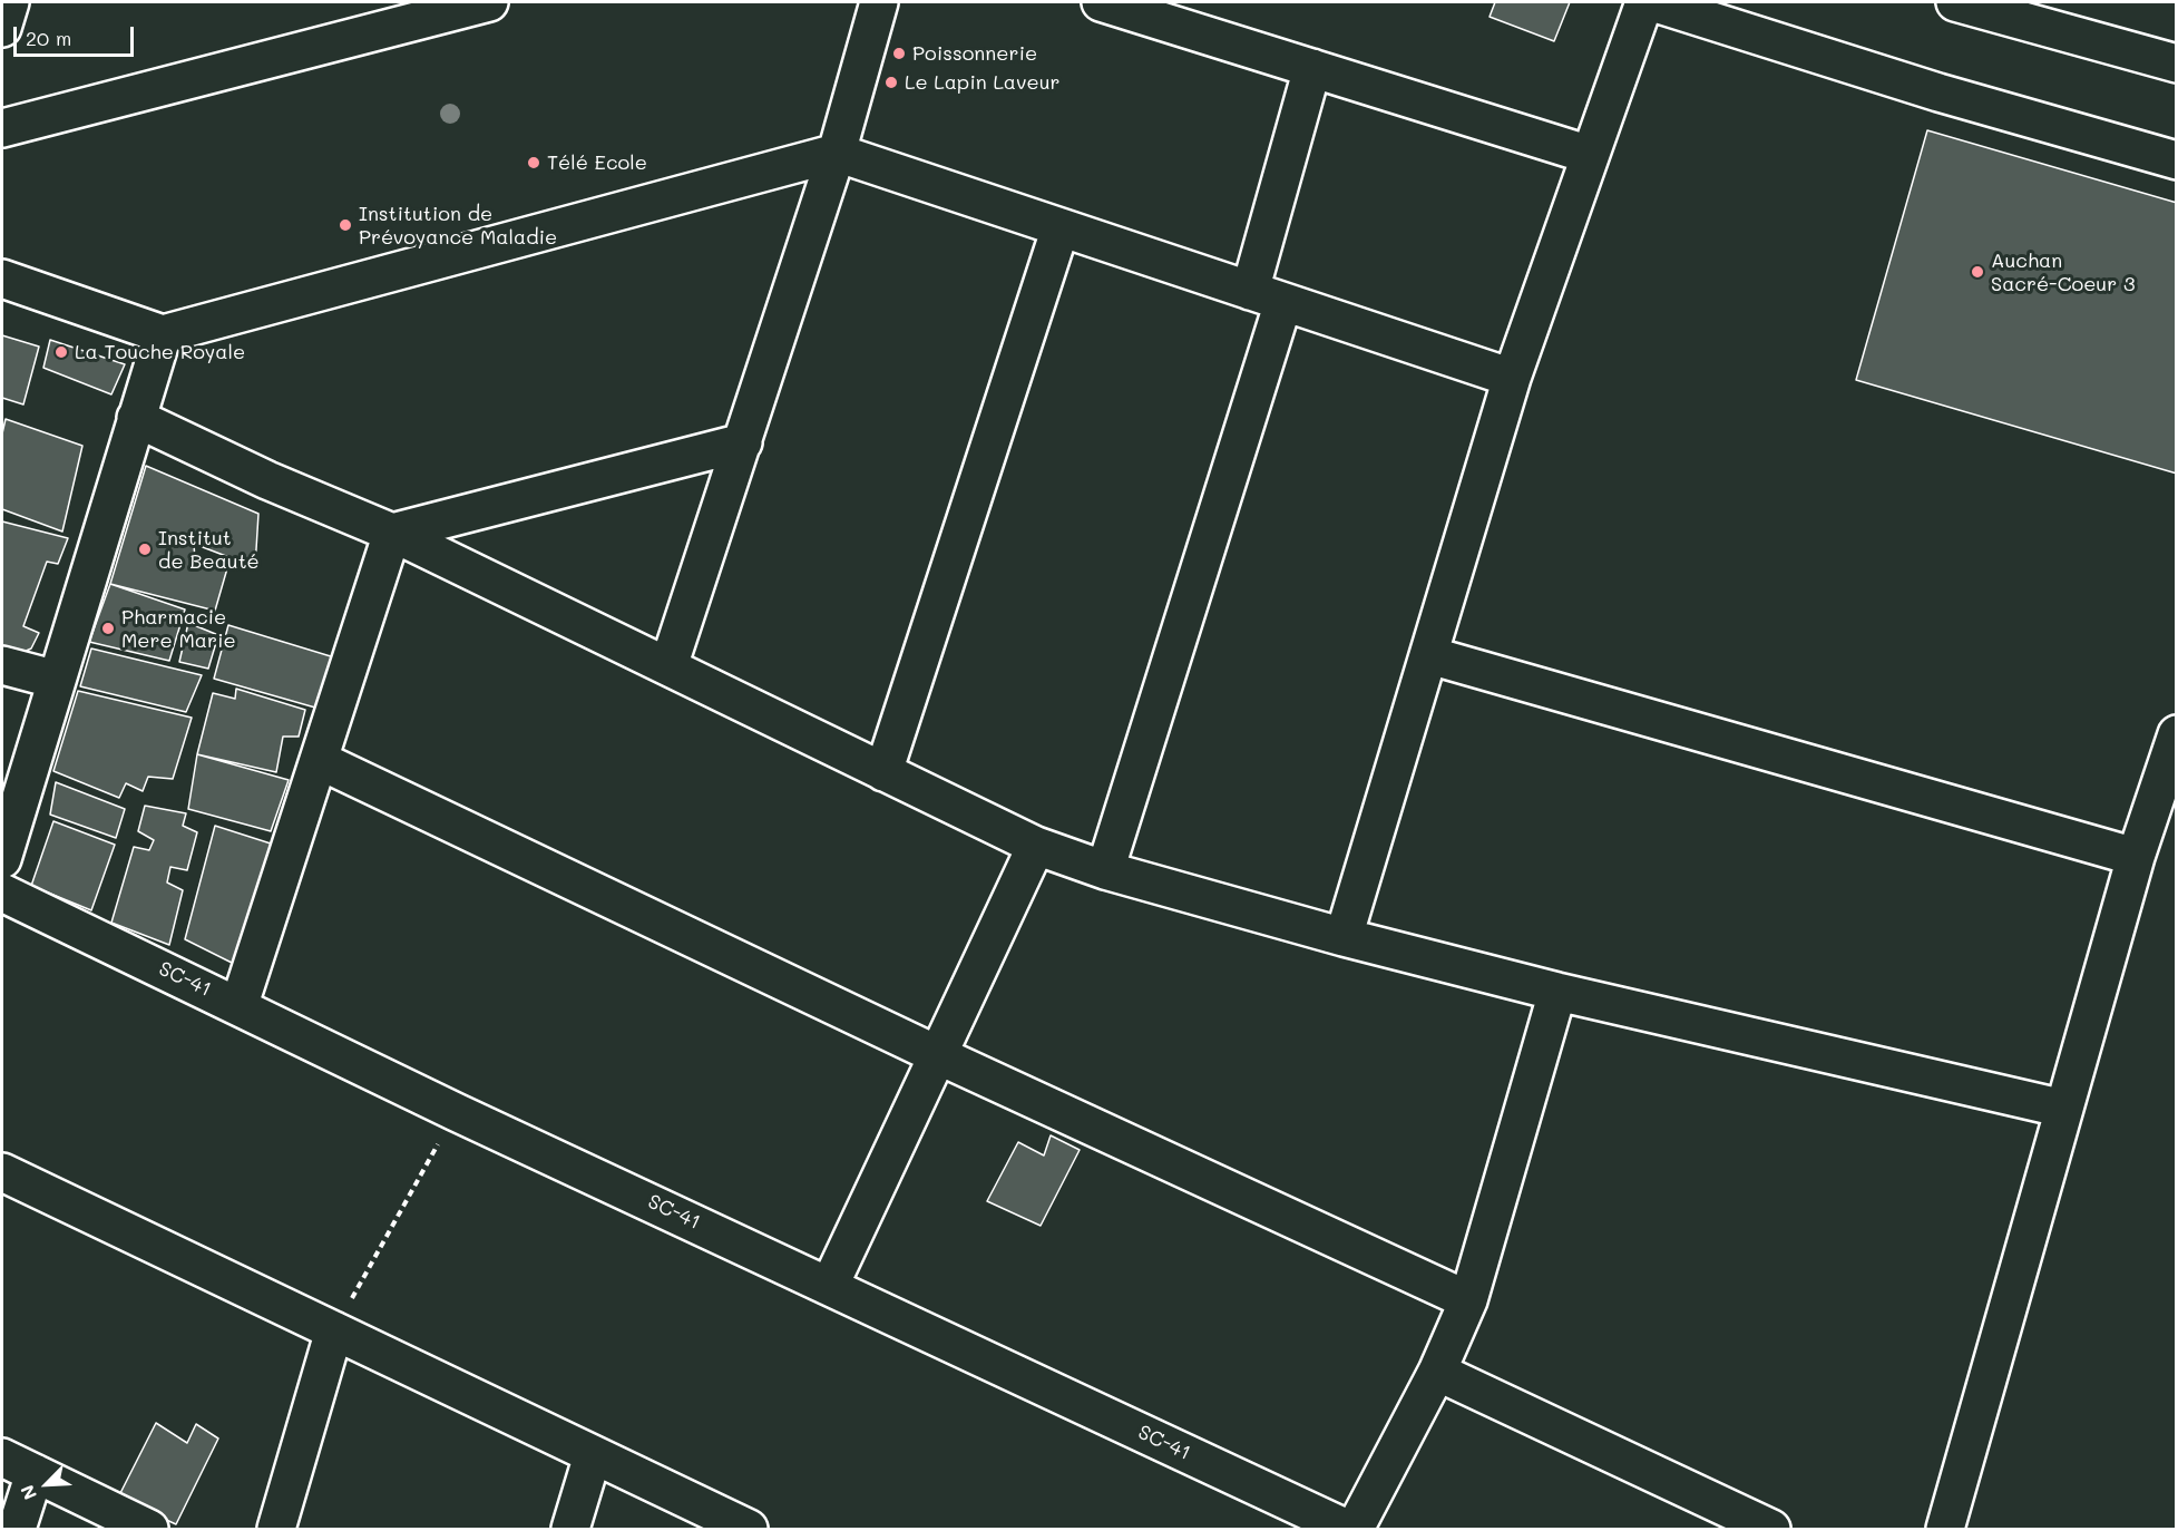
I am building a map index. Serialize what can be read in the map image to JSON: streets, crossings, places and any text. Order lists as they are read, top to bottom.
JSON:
{
  "streets": {
    "street": ["SC-41"]
  },
  "places": [
    "Poissonnerie",
    "Le Lapin Laveur",
    "Télé Ecole",
    "Institution de Prévoyance Maladie",
    "Auchan Sacré-Coeur 3",
    "La Touche Royale",
    "Institut de Beauté",
    "Pharmacie Mere Marie"
  ],
  "scale_bar": "20 m",
  "north": "bottom left"
}
